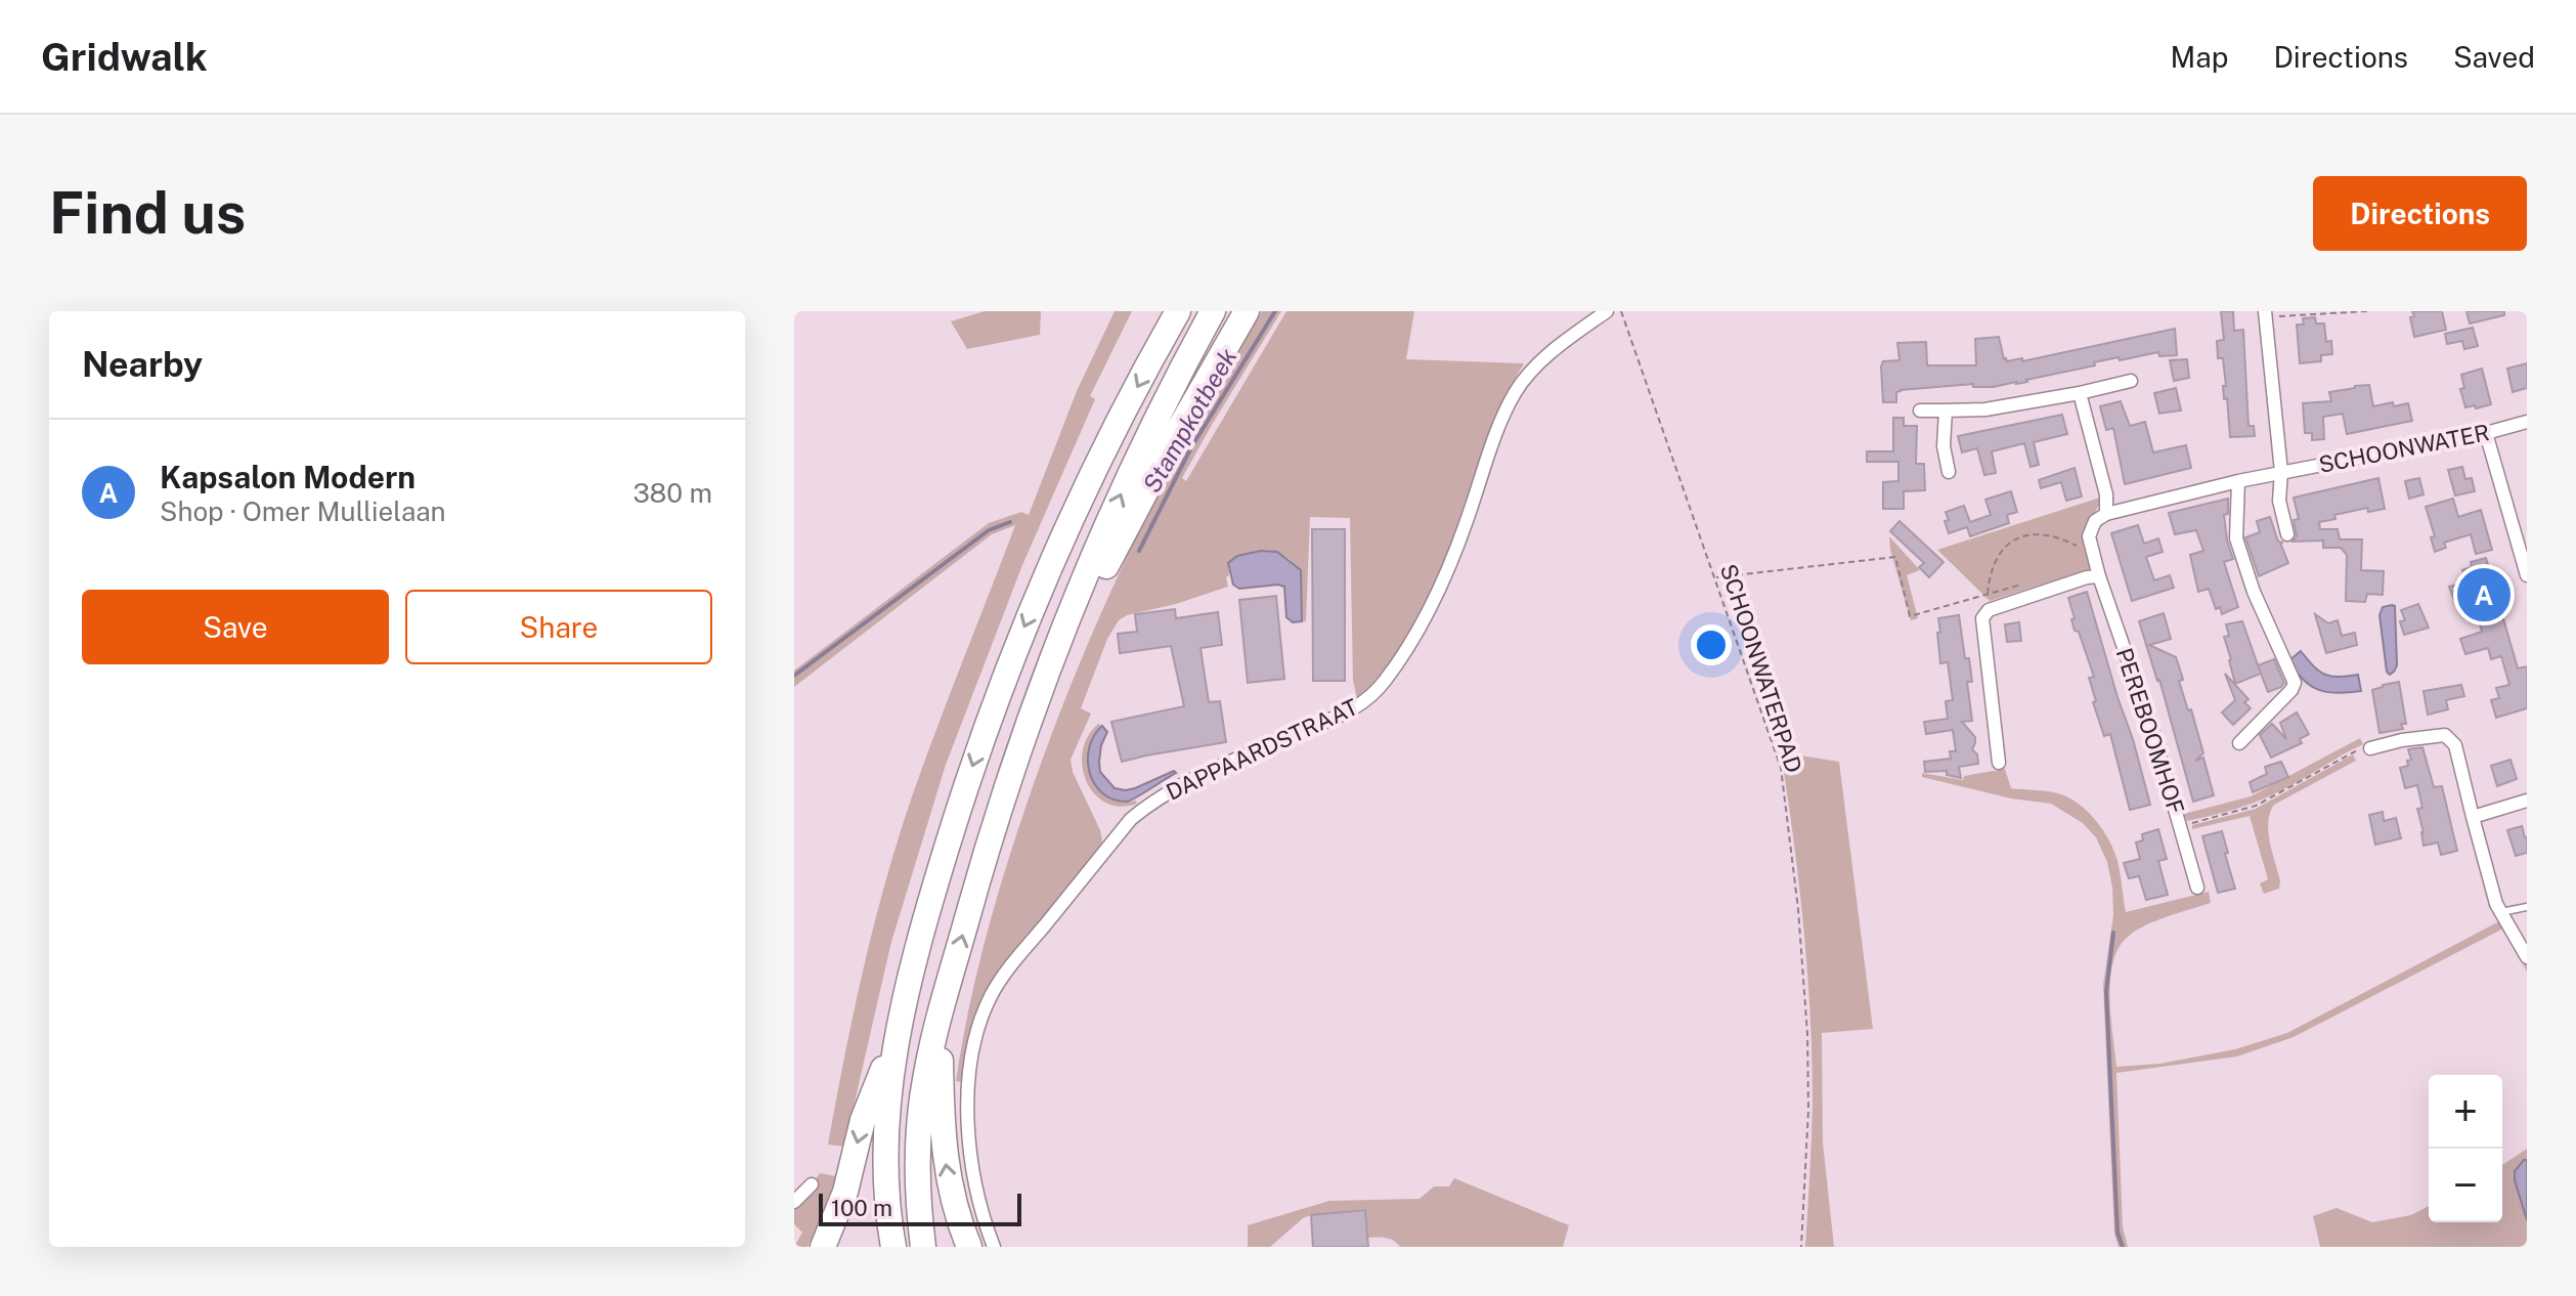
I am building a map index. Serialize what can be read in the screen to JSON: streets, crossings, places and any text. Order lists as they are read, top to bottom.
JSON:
{
  "streets": {
    "street": ["SCHOONWATER", "PEREBOOMHOF", "DAPPAARDSTRAAT"],
    "path": ["SCHOONWATERPAD"]
  },
  "water": ["Stampkotbeek"],
  "scale_bar": "100 m",
  "page": {
    "header": "Gridwalk",
    "nav": ["Map", "Directions", "Saved"],
    "buttons": [
      "Directions",
      ["Save", "Share"]
    ],
    "title": "Find us",
    "heading": "Nearby",
    "list": [
      {
        "mark": "A",
        "name": "Kapsalon Modern",
        "note": "Shop · Omer Mullielaan",
        "value": "380 m"
      }
    ],
    "pins": "A",
    "map_buttons": ["+", "−"],
    "scale": "100 m"
  }
}
